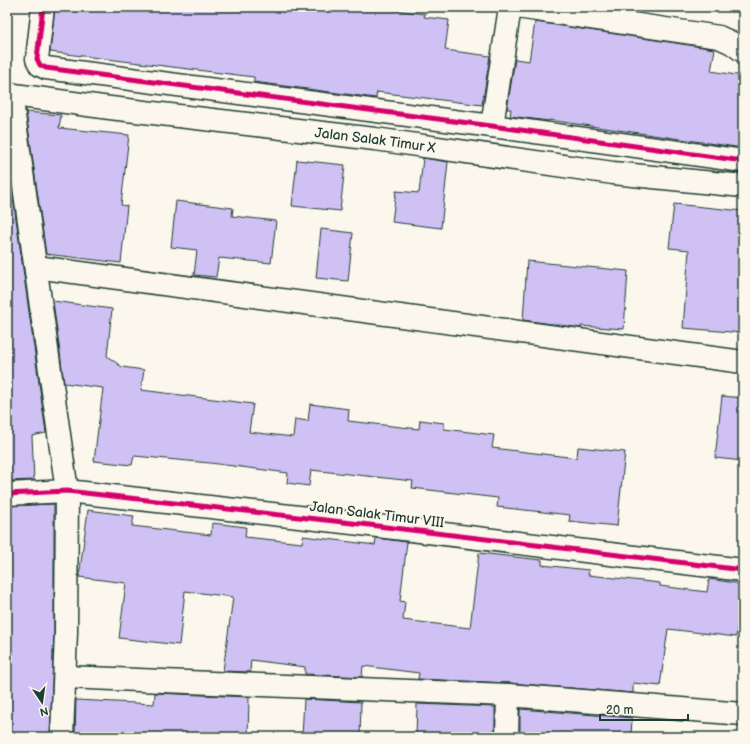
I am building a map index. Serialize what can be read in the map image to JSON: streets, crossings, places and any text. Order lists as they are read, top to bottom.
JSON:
{
  "streets": {
    "street": ["Jalan Salak Timur X", "Jalan Salak Timur VIII"]
  },
  "scale_bar": "20 m",
  "north": "bottom"
}
